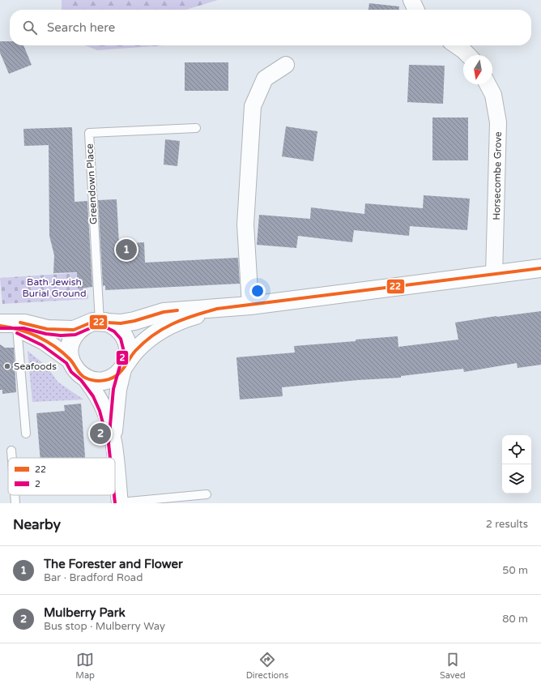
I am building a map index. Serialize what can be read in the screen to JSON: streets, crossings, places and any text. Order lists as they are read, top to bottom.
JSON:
{
  "streets": {
    "street": ["Horsecombe Grove"],
    "lane": ["Greendown Place"]
  },
  "parks": ["Bath Jewish Burial Ground"],
  "places": ["Seafoods"],
  "lines": ["transit line 22", "transit line 2"],
  "legend": ["22", "2"],
  "north": "bottom",
  "page": {
    "search": "Search here",
    "pins": ["1", "2"],
    "heading": ["Nearby", "2 results"],
    "list": [
      {
        "mark": "1",
        "name": "The Forester and Flower",
        "note": "Bar · Bradford Road",
        "value": "50 m"
      },
      {
        "mark": "2",
        "name": "Mulberry Park",
        "note": "Bus stop · Mulberry Way",
        "value": "80 m"
      }
    ],
    "nav": ["Map", "Directions", "Saved"]
  }
}
